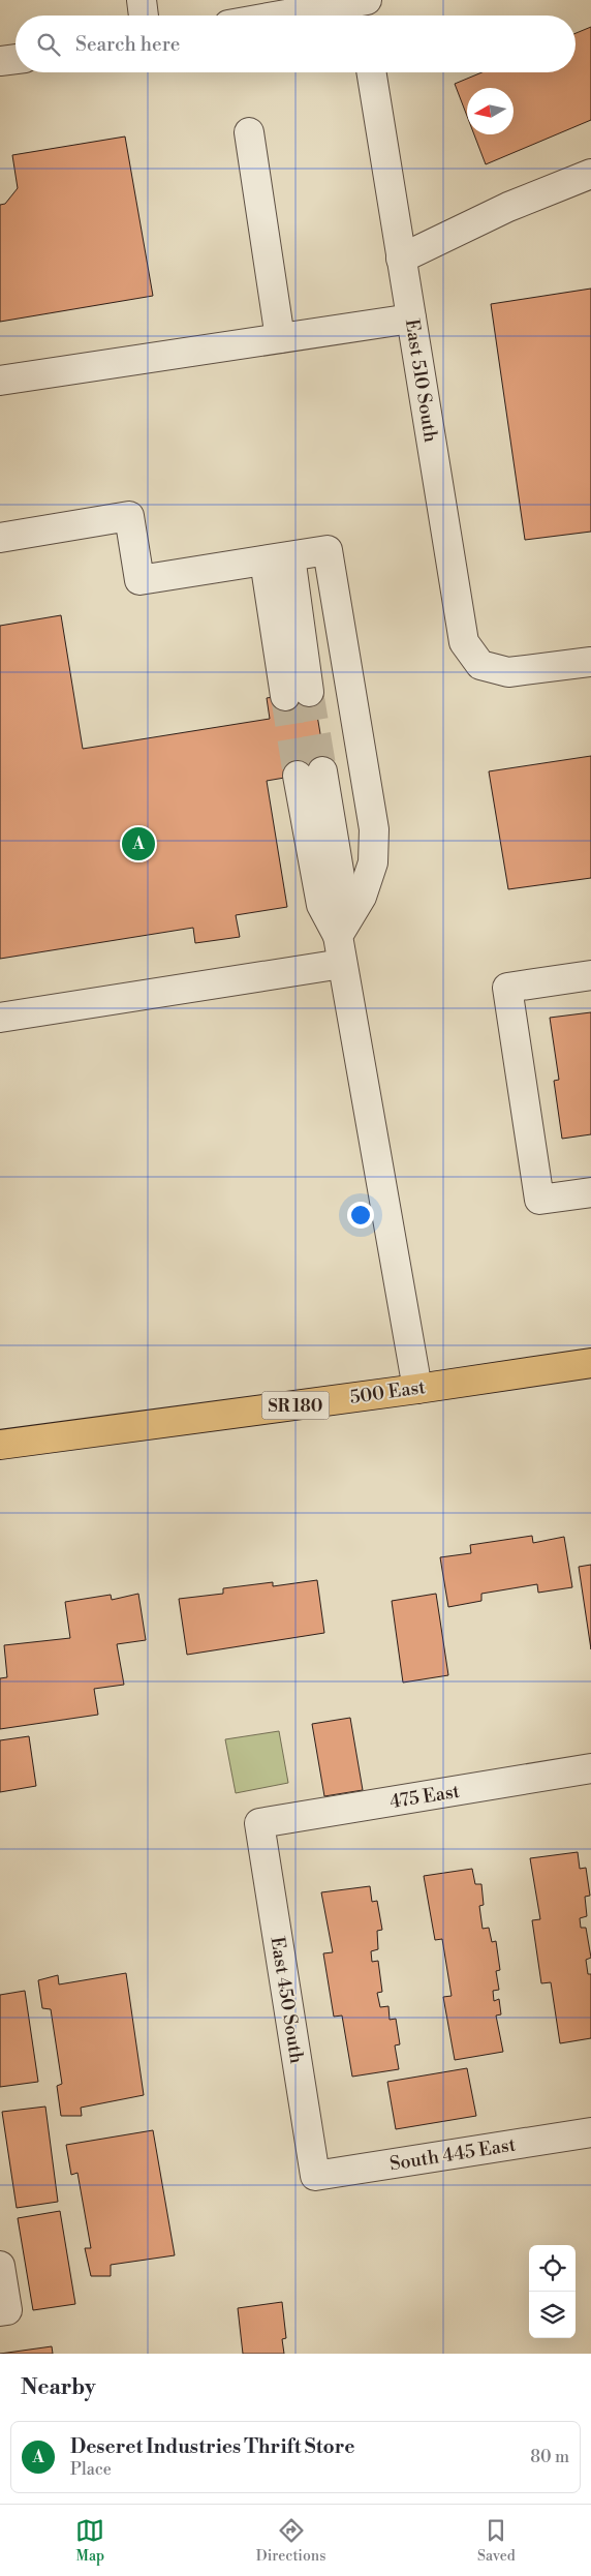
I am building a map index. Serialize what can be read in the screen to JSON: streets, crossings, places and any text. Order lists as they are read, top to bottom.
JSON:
{
  "streets": {
    "main road": ["500 East", "SR 180"],
    "street": [
      "East 510 South",
      "475 East",
      "East 450 South",
      "South 445 East"
    ]
  },
  "crossings": [
    ["475 East", "East 450 South"],
    ["East 450 South", "South 445 East"]
  ],
  "north": "left",
  "page": {
    "search": "Search here",
    "pins": "A",
    "heading": "Nearby",
    "list": [
      {
        "mark": "A",
        "name": "Deseret Industries Thrift Store",
        "note": "Place",
        "value": "80 m"
      }
    ],
    "nav": ["Map", "Directions", "Saved"]
  }
}
